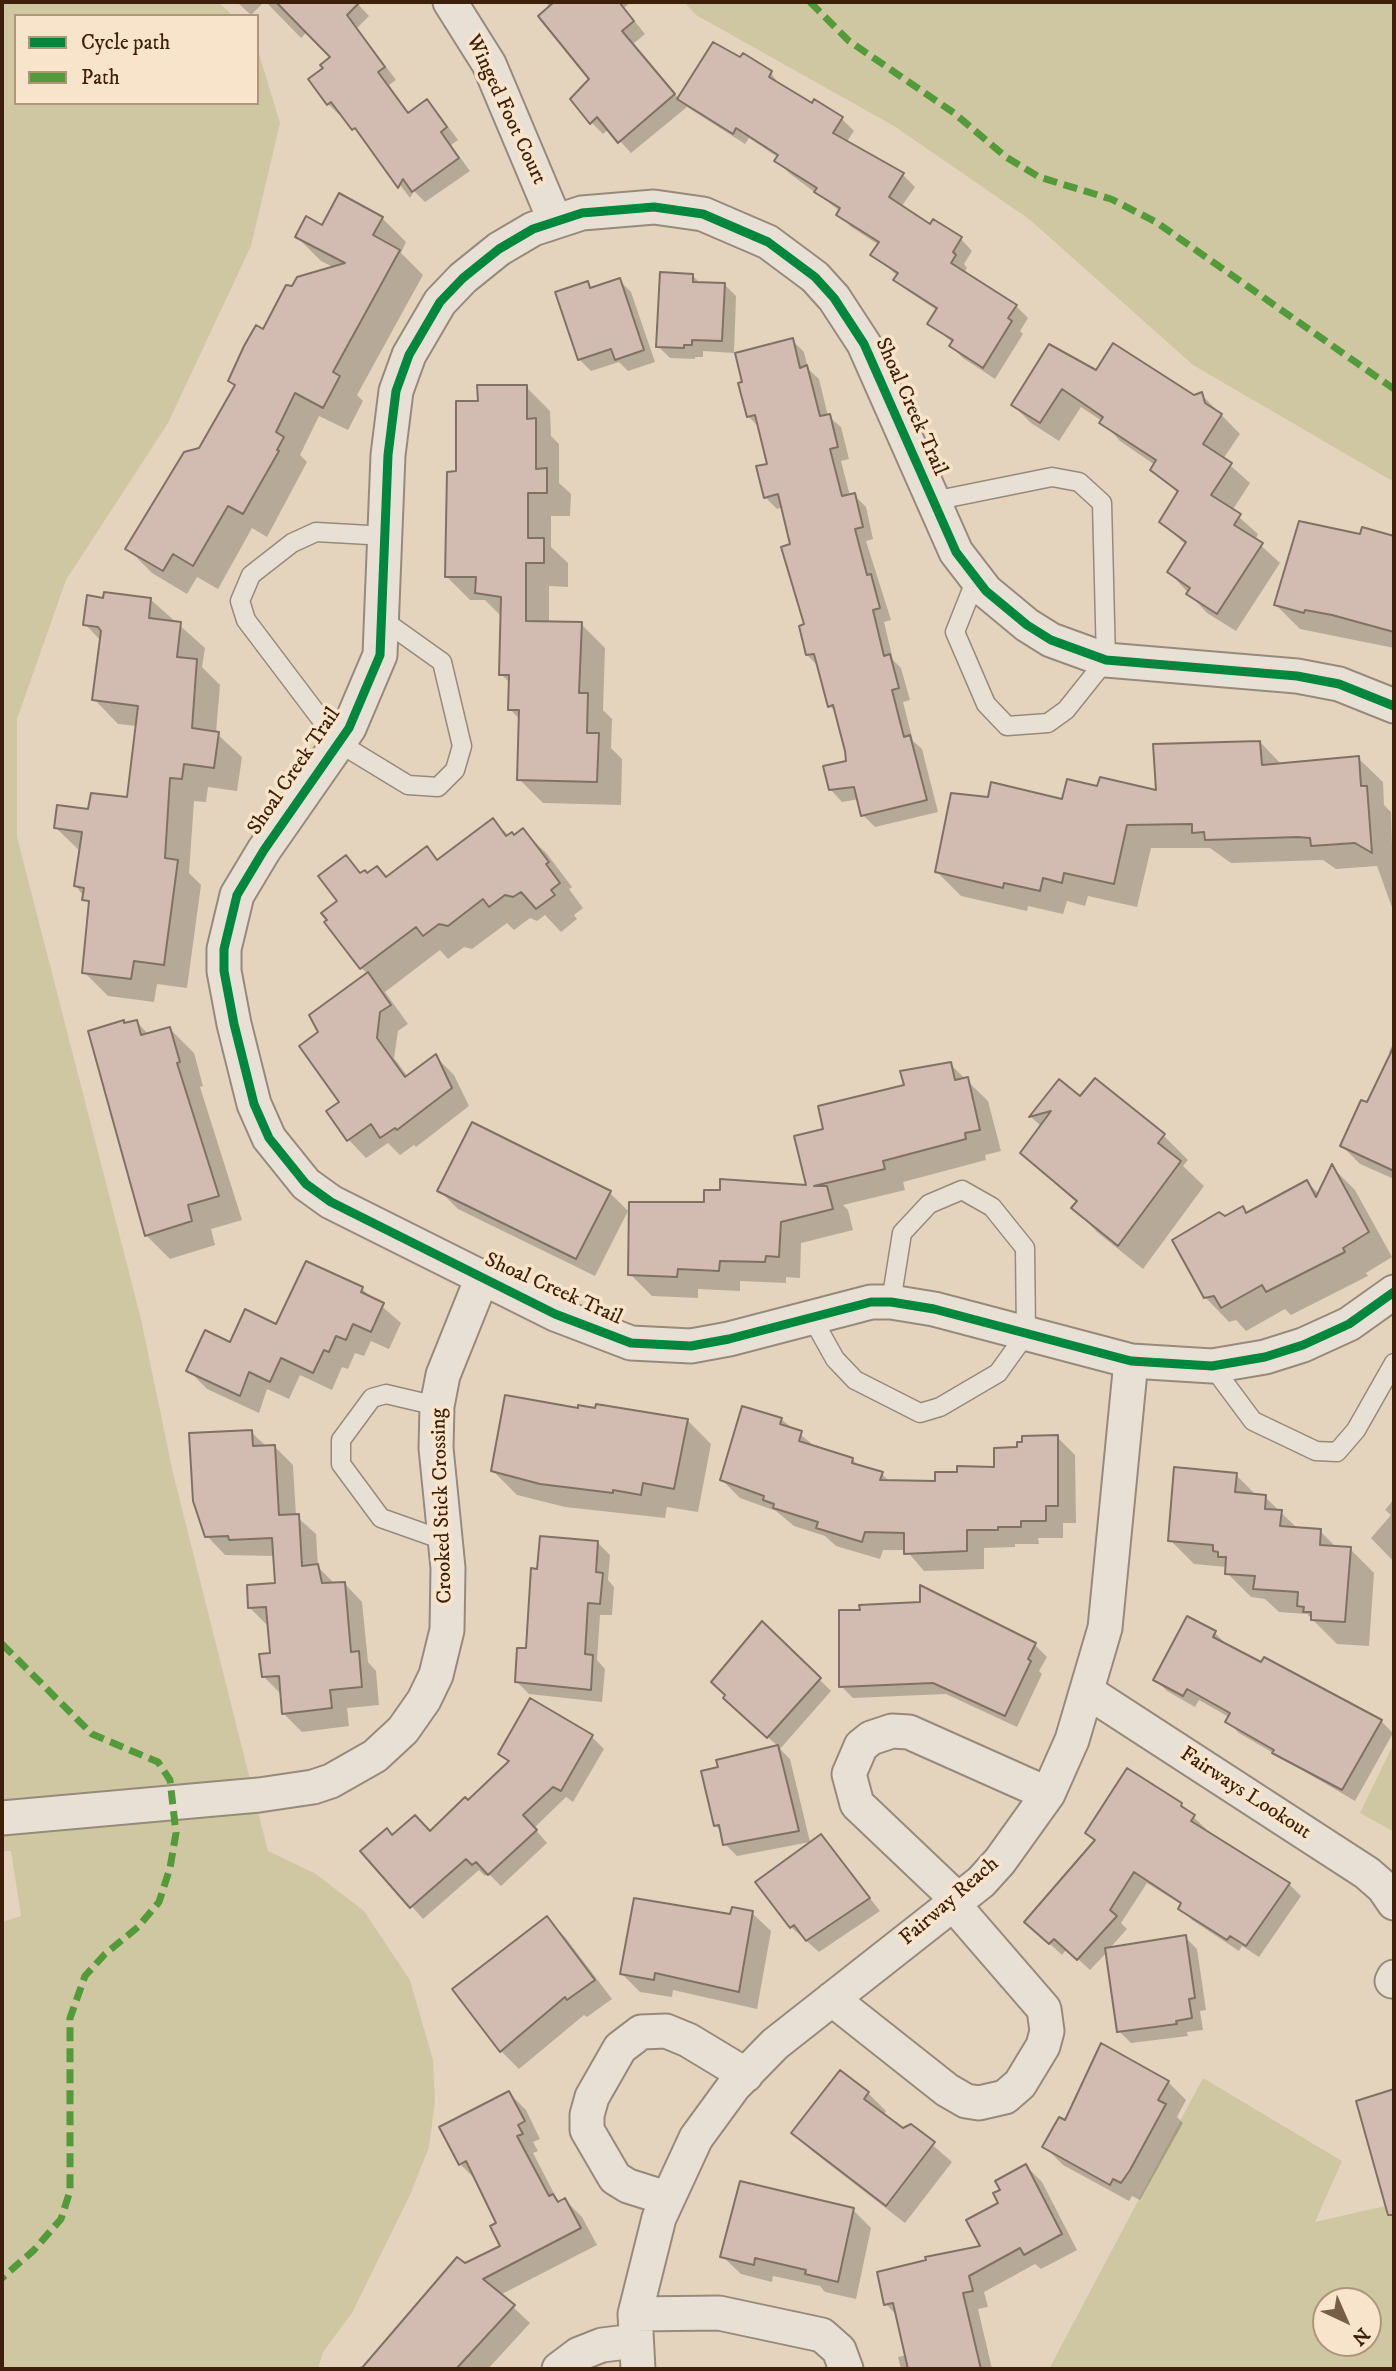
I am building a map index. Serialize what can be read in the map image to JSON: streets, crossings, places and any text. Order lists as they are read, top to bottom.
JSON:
{
  "streets": {
    "street": [
      "Winged Foot Court",
      "Shoal Creek Trail",
      "Crooked Stick Crossing",
      "Fairways Lookout",
      "Fairway Reach"
    ]
  },
  "crossings": [
    ["Winged Foot Court", "Shoal Creek Trail"],
    ["Shoal Creek Trail", "Crooked Stick Crossing"],
    ["Shoal Creek Trail", "Fairway Reach"],
    ["Fairways Lookout", "Fairway Reach"]
  ],
  "legend": ["Cycle path", "Path"],
  "north": "bottom right"
}
